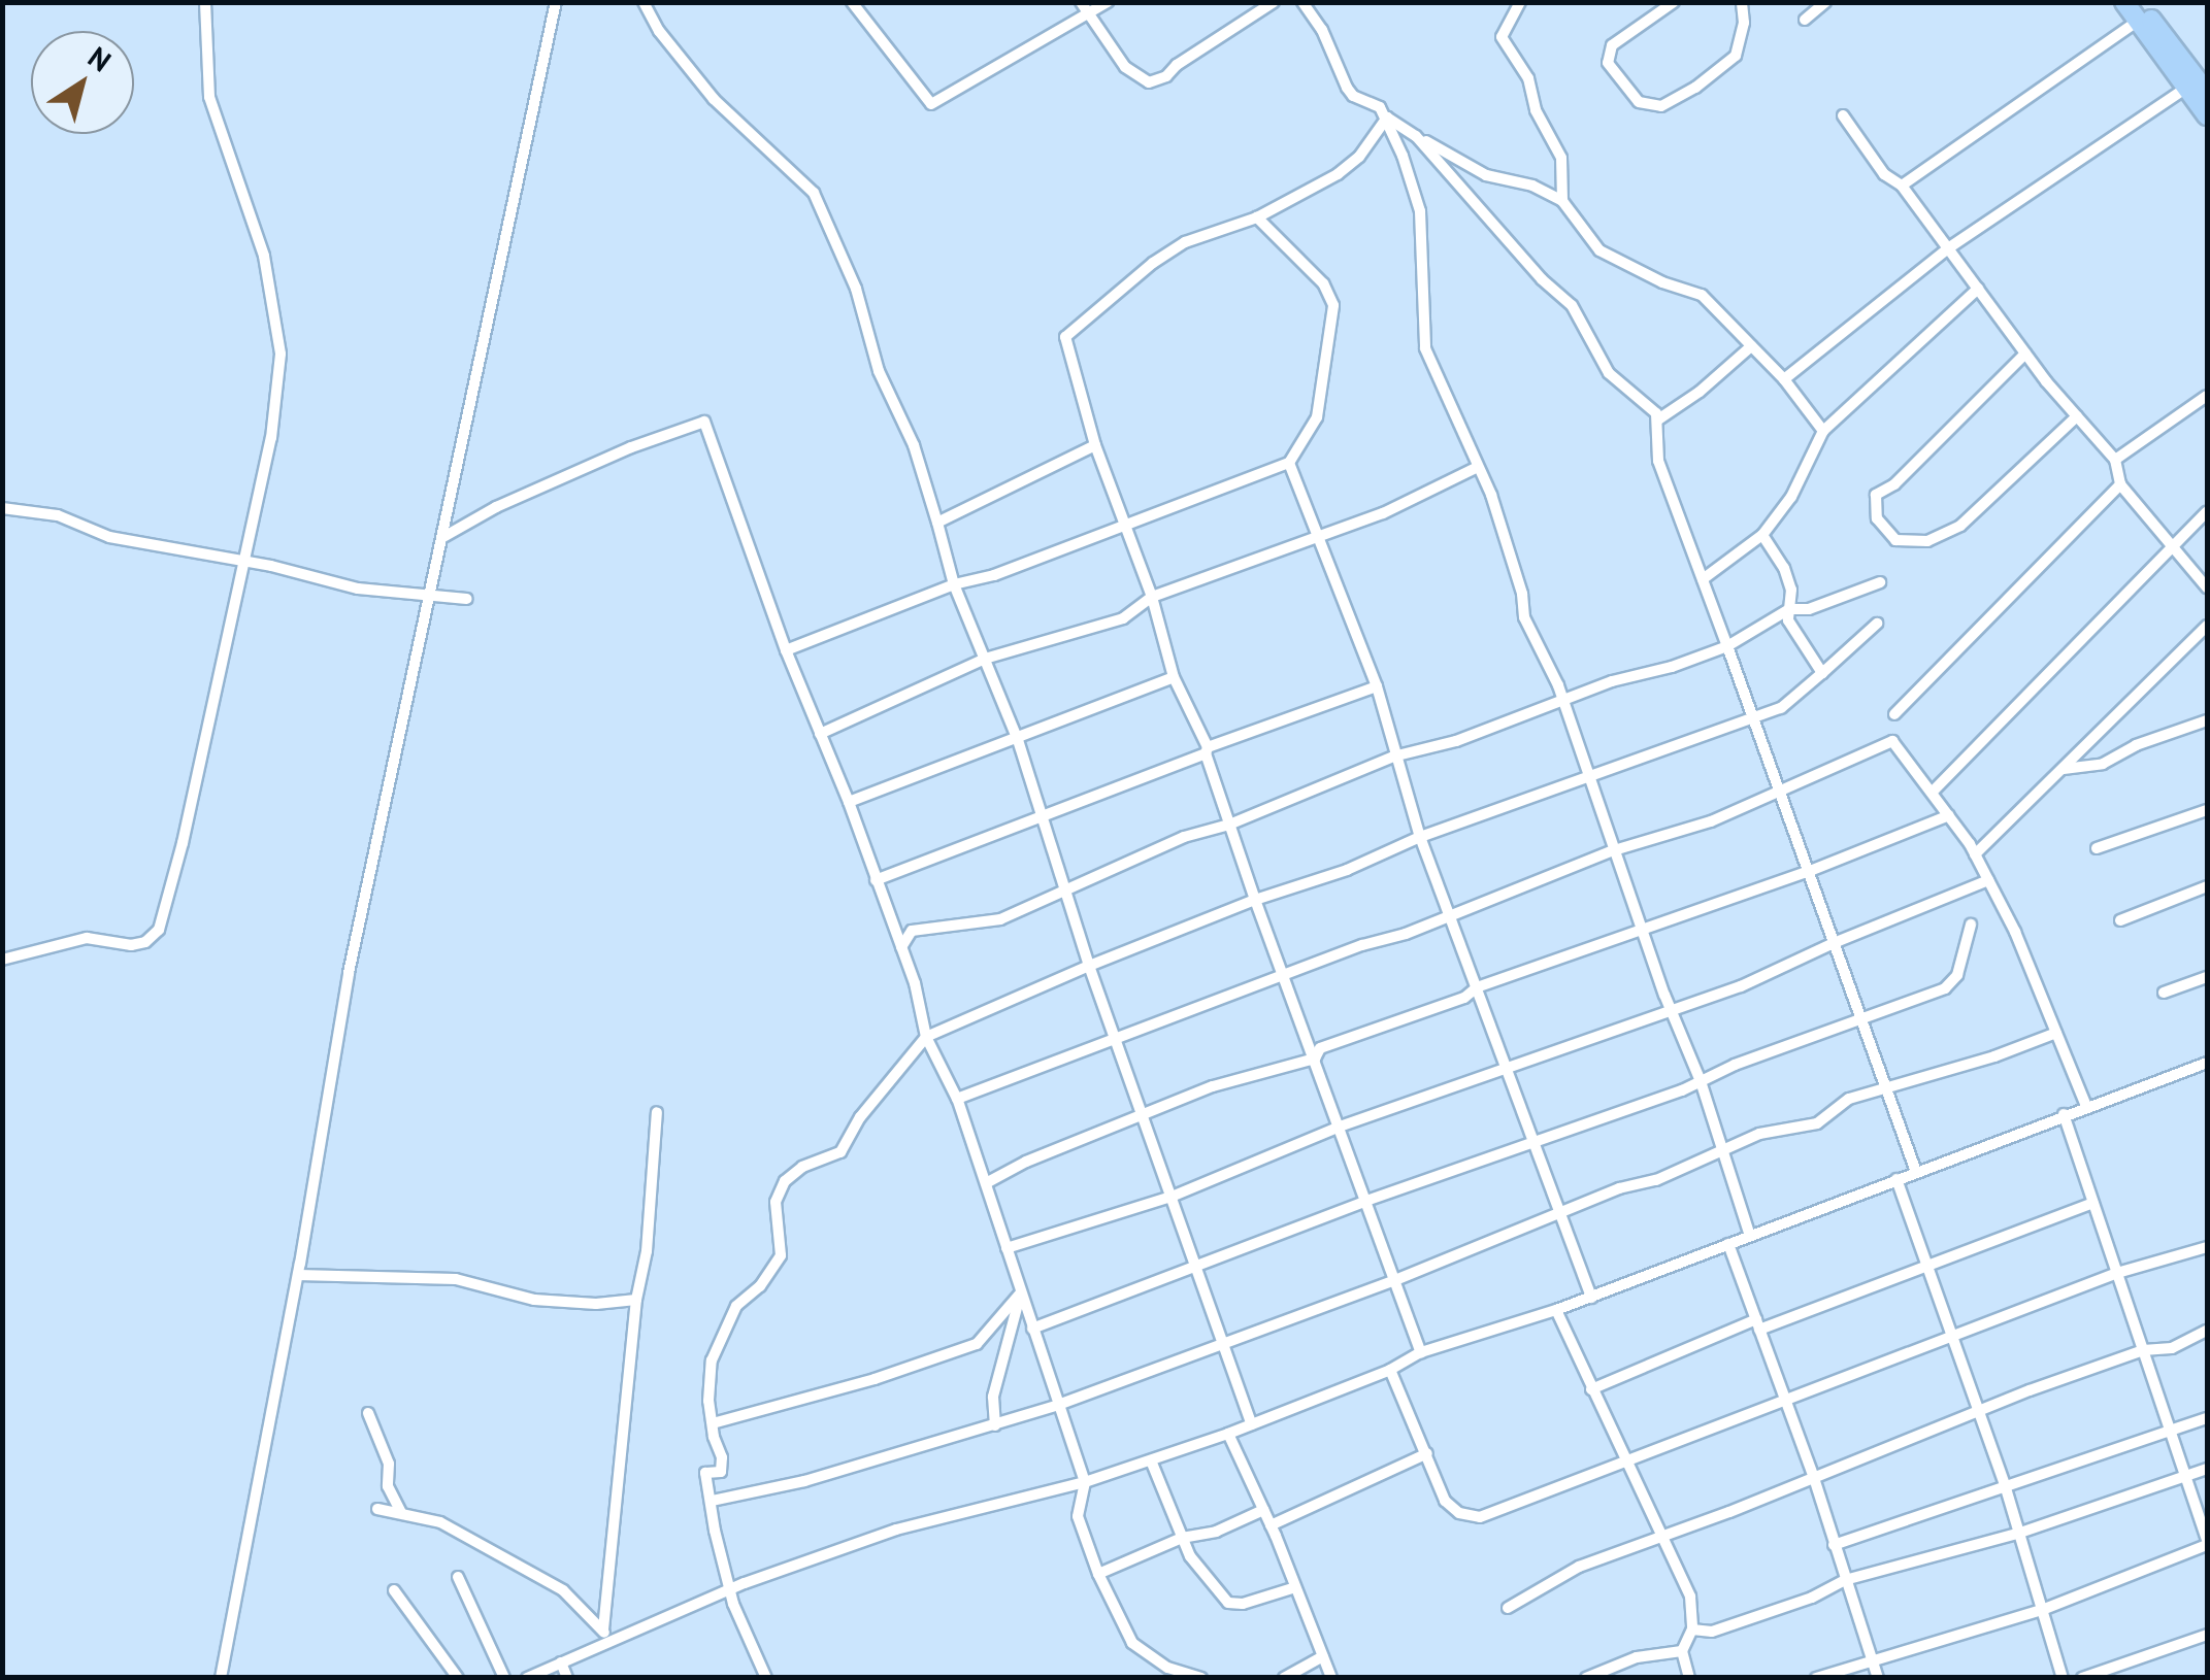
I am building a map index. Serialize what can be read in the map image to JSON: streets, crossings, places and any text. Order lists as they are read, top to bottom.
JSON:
{
  "north": "top right"
}
